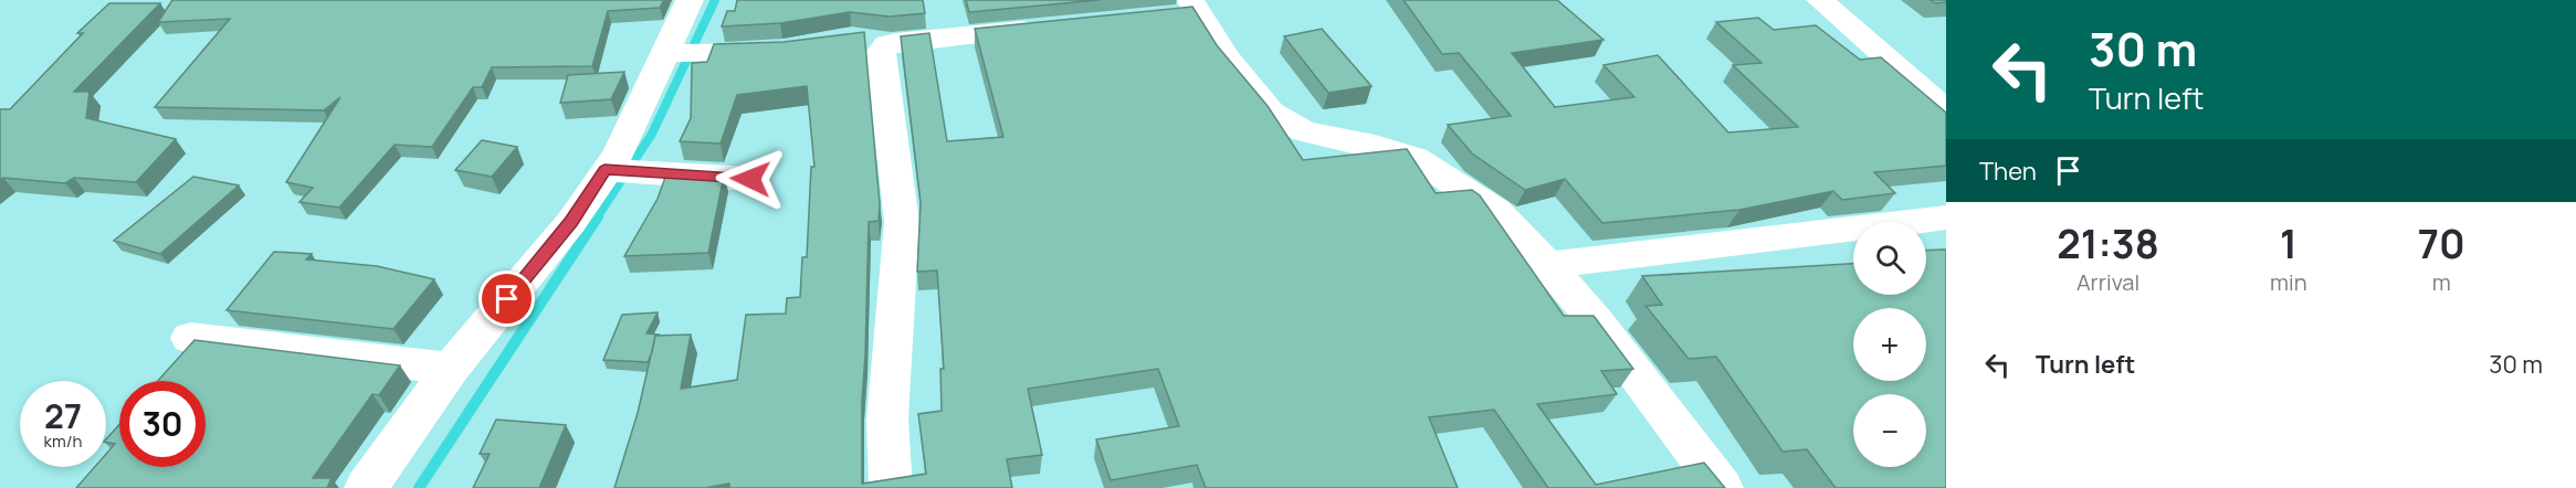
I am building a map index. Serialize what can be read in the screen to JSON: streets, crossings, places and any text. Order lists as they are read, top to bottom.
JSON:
{
  "page": {
    "turn": ["30 m", "Turn left"],
    "then": "Then",
    "eta": [
      "21:38",
      "Arrival",
      "1",
      "min",
      "70",
      "m"
    ],
    "map_buttons": ["+", "−"],
    "list": [
      {
        "name": "Turn left",
        "value": "30 m"
      }
    ],
    "speed": "27 km/h",
    "limit": "30"
  }
}
